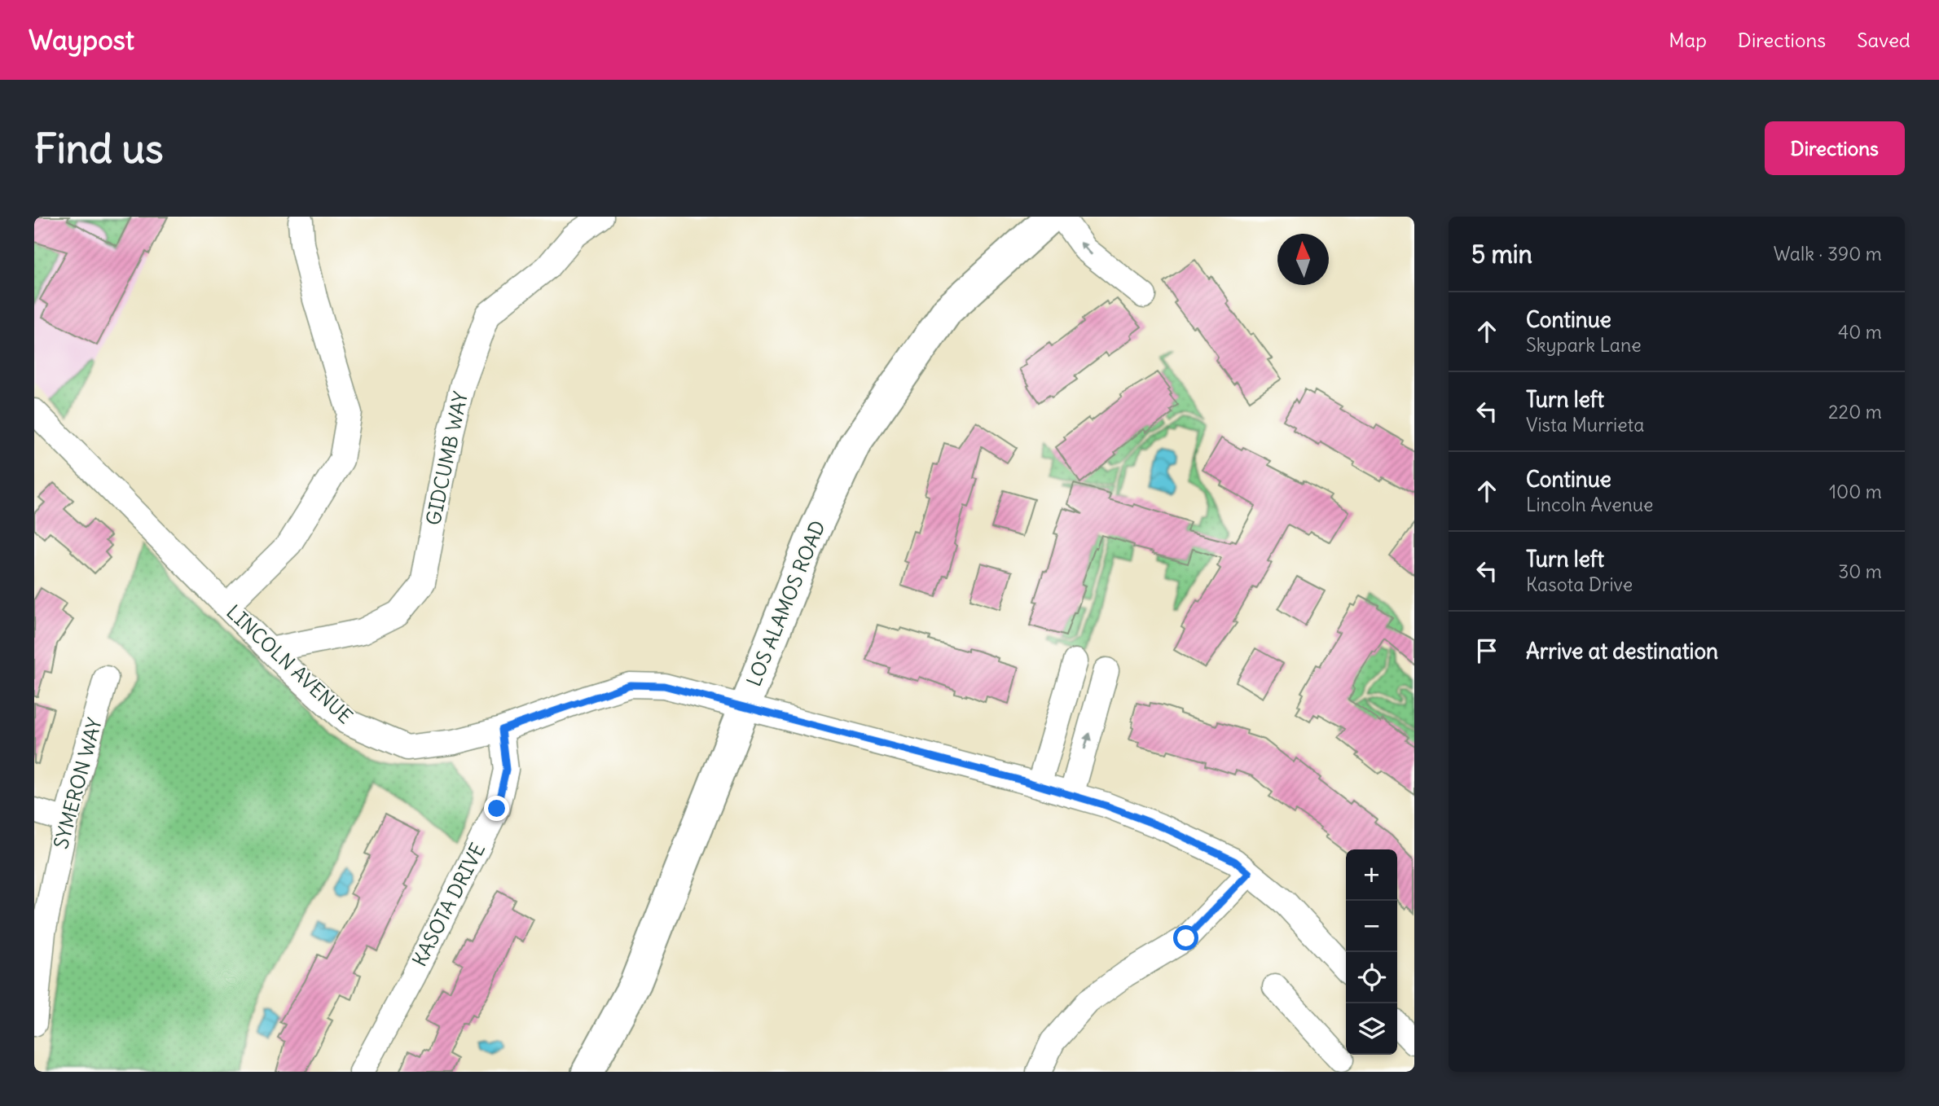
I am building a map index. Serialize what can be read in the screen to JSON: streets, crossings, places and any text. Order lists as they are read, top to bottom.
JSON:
{
  "streets": {
    "main road": ["LOS ALAMOS ROAD"],
    "street": [
      "GIDCUMB WAY",
      "LINCOLN AVENUE",
      "SYMERON WAY",
      "KASOTA DRIVE"
    ]
  },
  "crossings": [
    ["GIDCUMB WAY", "LINCOLN AVENUE"],
    ["LOS ALAMOS ROAD", "LINCOLN AVENUE"],
    ["LINCOLN AVENUE", "KASOTA DRIVE"]
  ],
  "north": "top",
  "page": {
    "header": "Waypost",
    "nav": ["Map", "Directions", "Saved"],
    "buttons": "Directions",
    "title": "Find us",
    "heading": ["5 min", "Walk · 390 m"],
    "list": [
      ["Continue", "Skypark Lane", "40 m"],
      ["Turn left", "Vista Murrieta", "220 m"],
      ["Continue", "Lincoln Avenue", "100 m"],
      ["Turn left", "Kasota Drive", "30 m"],
      "Arrive at destination"
    ],
    "map_buttons": ["+", "−"]
  }
}
